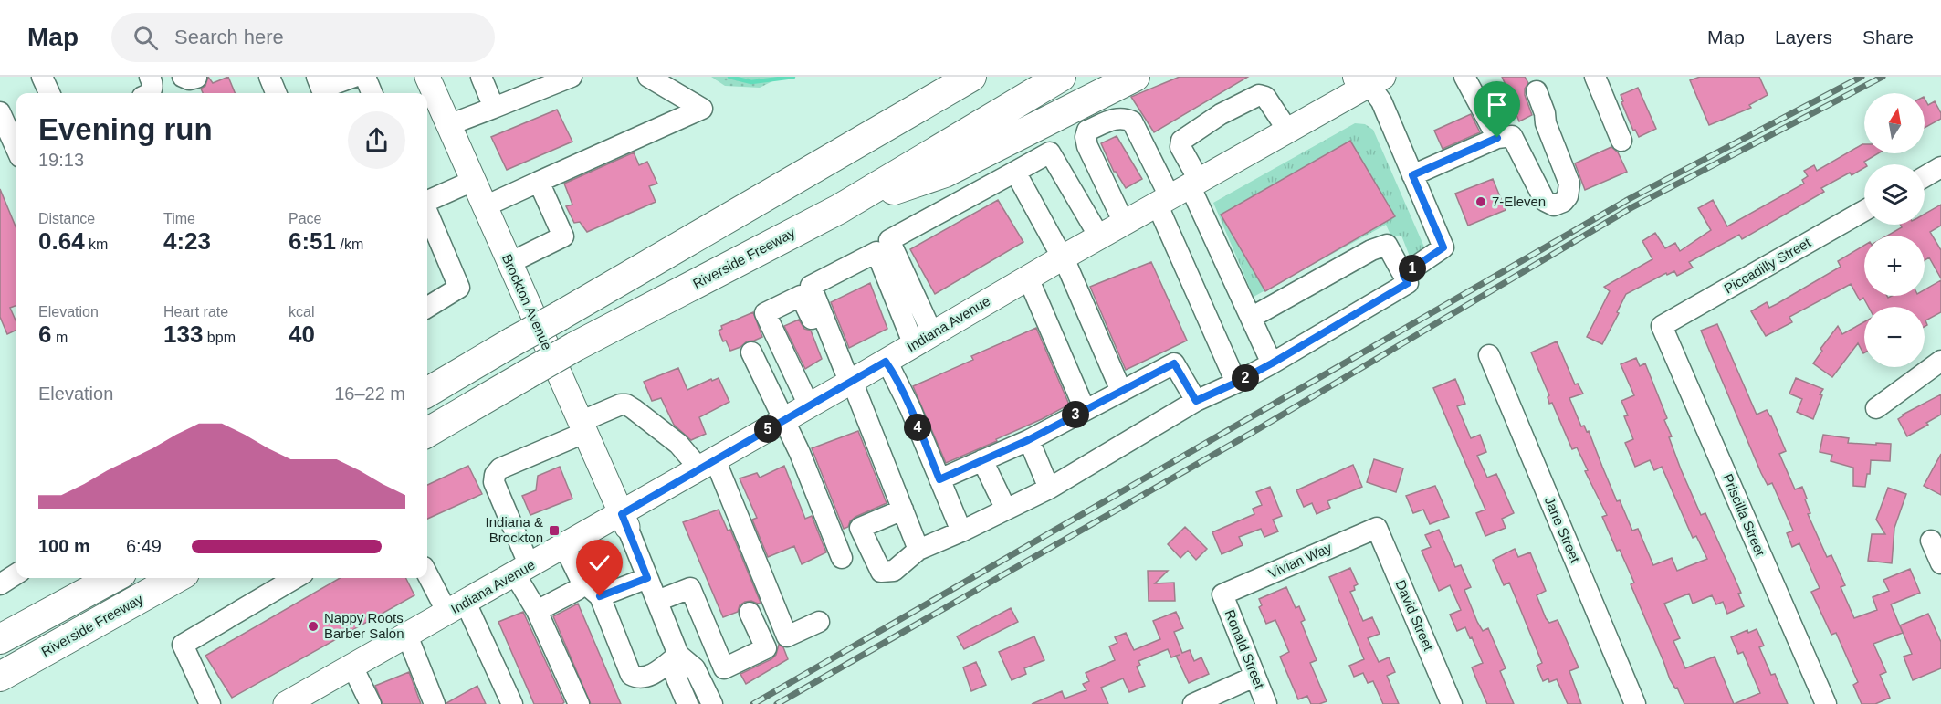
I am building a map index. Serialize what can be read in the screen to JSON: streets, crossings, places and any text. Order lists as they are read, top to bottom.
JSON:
{
  "streets": {
    "highway": ["Riverside Freeway"],
    "main road": ["Brockton Avenue", "Indiana Avenue"],
    "street": [
      "Piccadilly Street",
      "Priscilla Street",
      "Jane Street",
      "Vivian Way",
      "David Street",
      "Ronald Street"
    ]
  },
  "crossings": [
    ["Piccadilly Street", "Priscilla Street"],
    ["Brockton Avenue", "Indiana Avenue"],
    ["Vivian Way", "David Street"],
    ["Vivian Way", "Ronald Street"]
  ],
  "places": {
    "other": ["7-Eleven", "Nappy Roots Barber Salon"],
    "transit": ["Indiana & Brockton"]
  },
  "north": "top",
  "page": {
    "header": "Map",
    "search": "Search here",
    "nav": ["Map", "Layers", "Share"],
    "map_buttons": ["+", "−"],
    "heading": ["Evening run", "19:13"],
    "stats": [
      ["Distance", "0.64 km"],
      ["Time", "4:23"],
      ["Pace", "6:51 /km"],
      ["Elevation", "6 m"],
      ["Heart rate", "133 bpm"],
      ["kcal", "40"]
    ],
    "pins": [
      "1",
      "2",
      "3",
      "4",
      "5"
    ],
    "chart": ["Elevation", "16–22 m"],
    "list": [
      {
        "name": "100 m",
        "note": "6:49"
      }
    ]
  }
}
